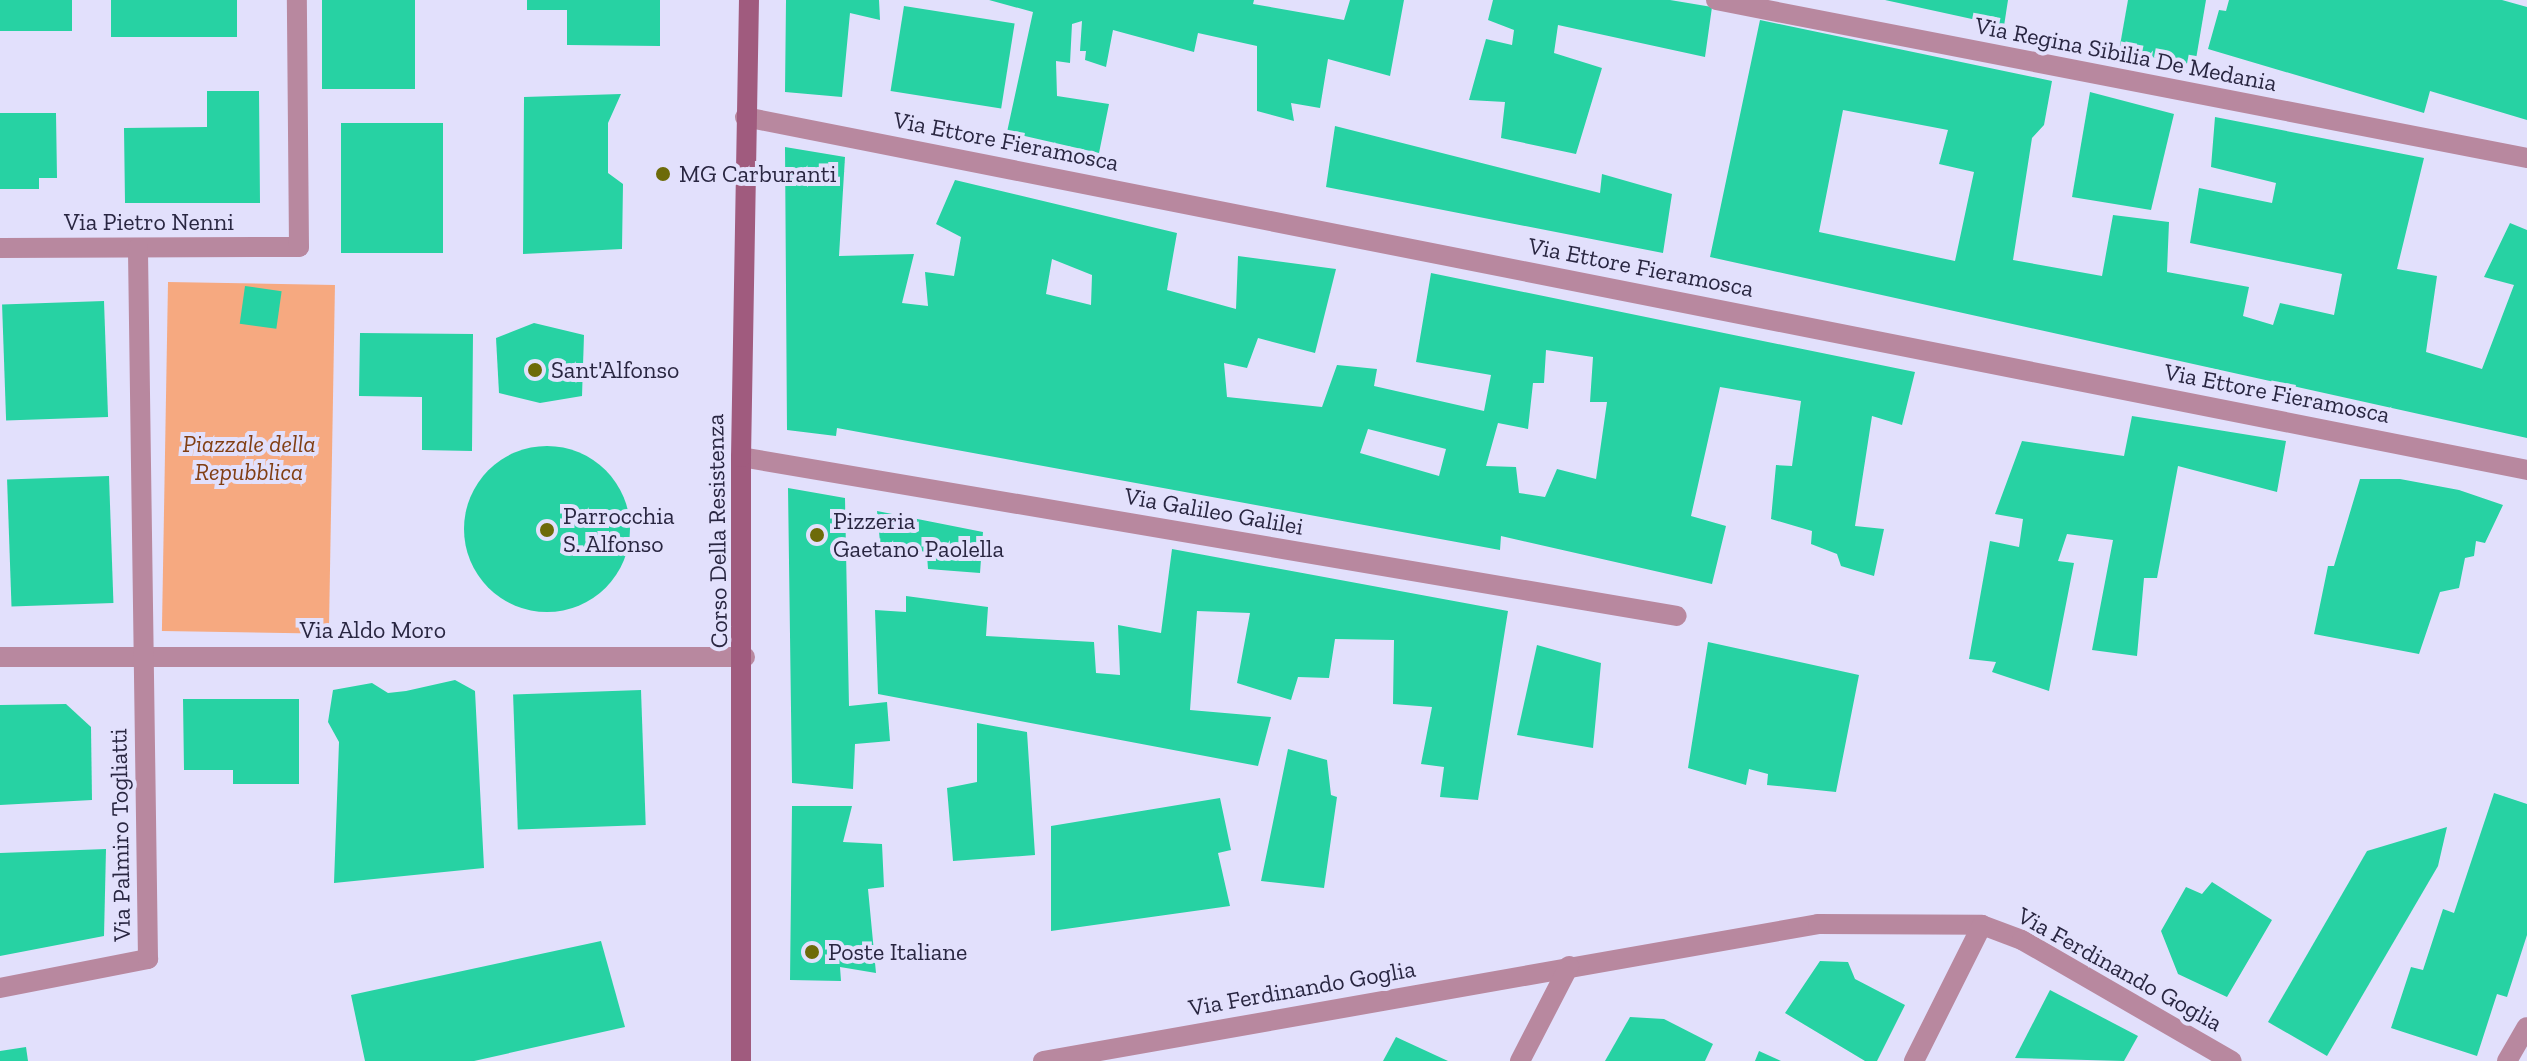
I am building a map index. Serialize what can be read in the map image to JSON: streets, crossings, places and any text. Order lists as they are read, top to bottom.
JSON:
{
  "streets": {
    "main road": ["Corso Della Resistenza"],
    "street": [
      "Via Regina Sibilia De Medania",
      "Via Ettore Fieramosca",
      "Via Pietro Nenni",
      "Via Galileo Galilei",
      "Via Aldo Moro",
      "Via Palmiro Togliatti",
      "Via Ferdinando Goglia"
    ]
  },
  "crossings": [
    ["Via Ettore Fieramosca", "Corso Della Resistenza"],
    ["Via Galileo Galilei", "Corso Della Resistenza"],
    ["Corso Della Resistenza", "Via Aldo Moro"],
    ["Via Aldo Moro", "Via Palmiro Togliatti"]
  ],
  "parks": ["Piazzale della Repubblica"],
  "places": [
    "MG Carburanti",
    "Sant'Alfonso",
    "Parrocchia S. Alfonso",
    "Pizzeria Gaetano Paolella",
    "Poste Italiane"
  ]
}
